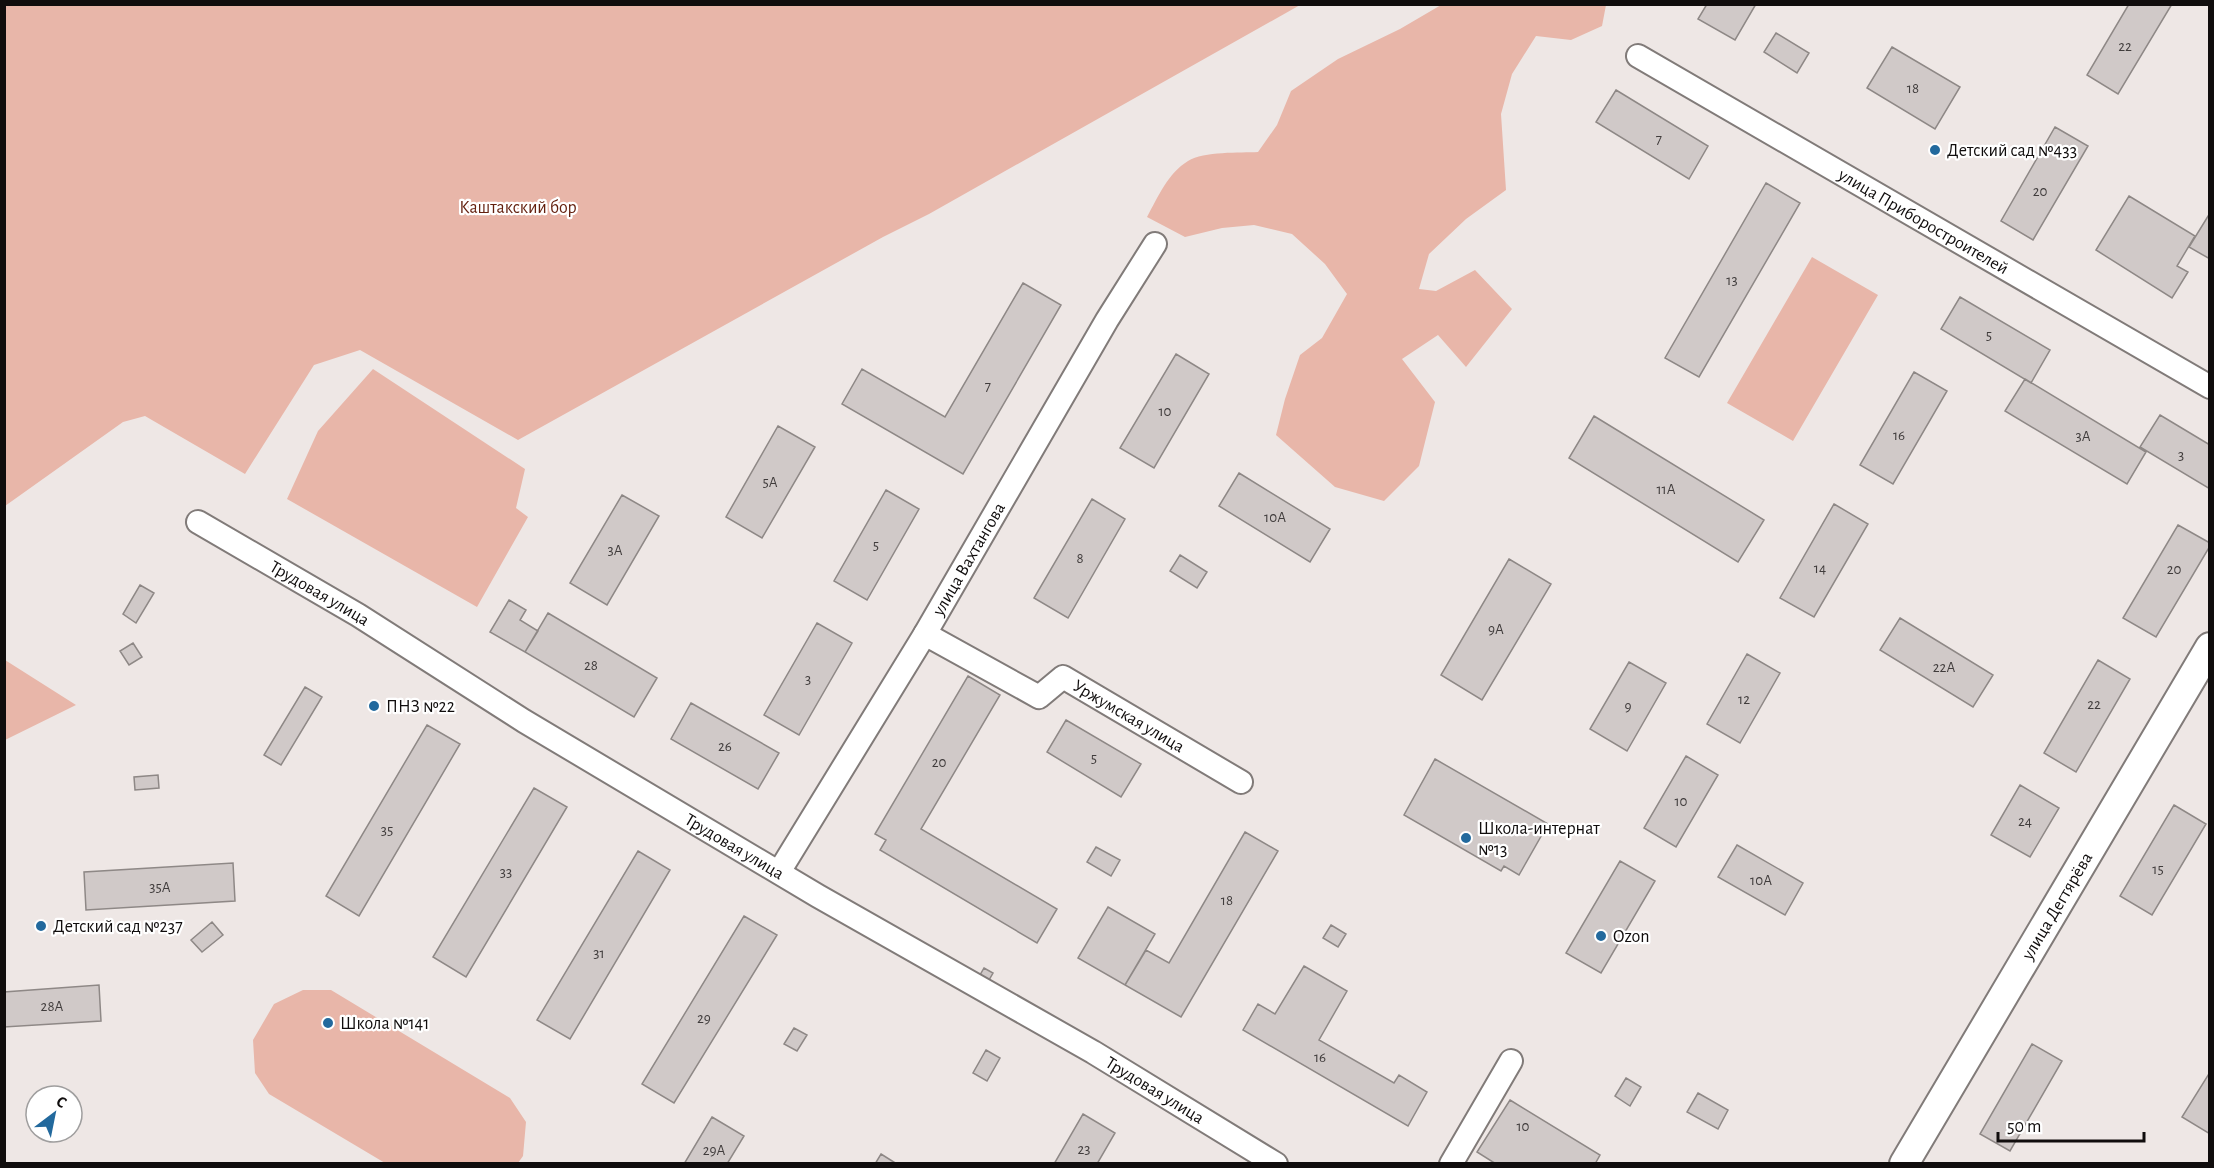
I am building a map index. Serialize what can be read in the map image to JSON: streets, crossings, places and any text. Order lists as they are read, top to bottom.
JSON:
{
  "streets": {
    "street": [
      "улица Приборостроителей",
      "улица Вахтангова",
      "Трудовая улица",
      "Уржумская улица",
      "улица Дегтярёва"
    ]
  },
  "crossings": [
    ["улица Вахтангова", "Трудовая улица"],
    ["улица Вахтангова", "Уржумская улица"]
  ],
  "parks": ["Каштакский бор"],
  "places": [
    "Детский сад №433",
    "ПНЗ №22",
    "Школа-интернат №13",
    "Детский сад №237",
    "Ozon",
    "Школа №141"
  ],
  "house_numbers": [
    "22",
    "18",
    "7",
    "20",
    "13",
    "5",
    "7",
    "10",
    "16",
    "3А",
    "3",
    "5А",
    "11А",
    "10А",
    "5",
    "3А",
    "8",
    "14",
    "20",
    "9А",
    "28",
    "22А",
    "3",
    "12",
    "22",
    "9",
    "26",
    "5",
    "20",
    "10",
    "24",
    "35",
    "15",
    "33",
    "10А",
    "35А",
    "18",
    "31",
    "28А",
    "29",
    "16",
    "10",
    "23",
    "29А"
  ],
  "scale_bar": "50 m",
  "north": "top right"
}
